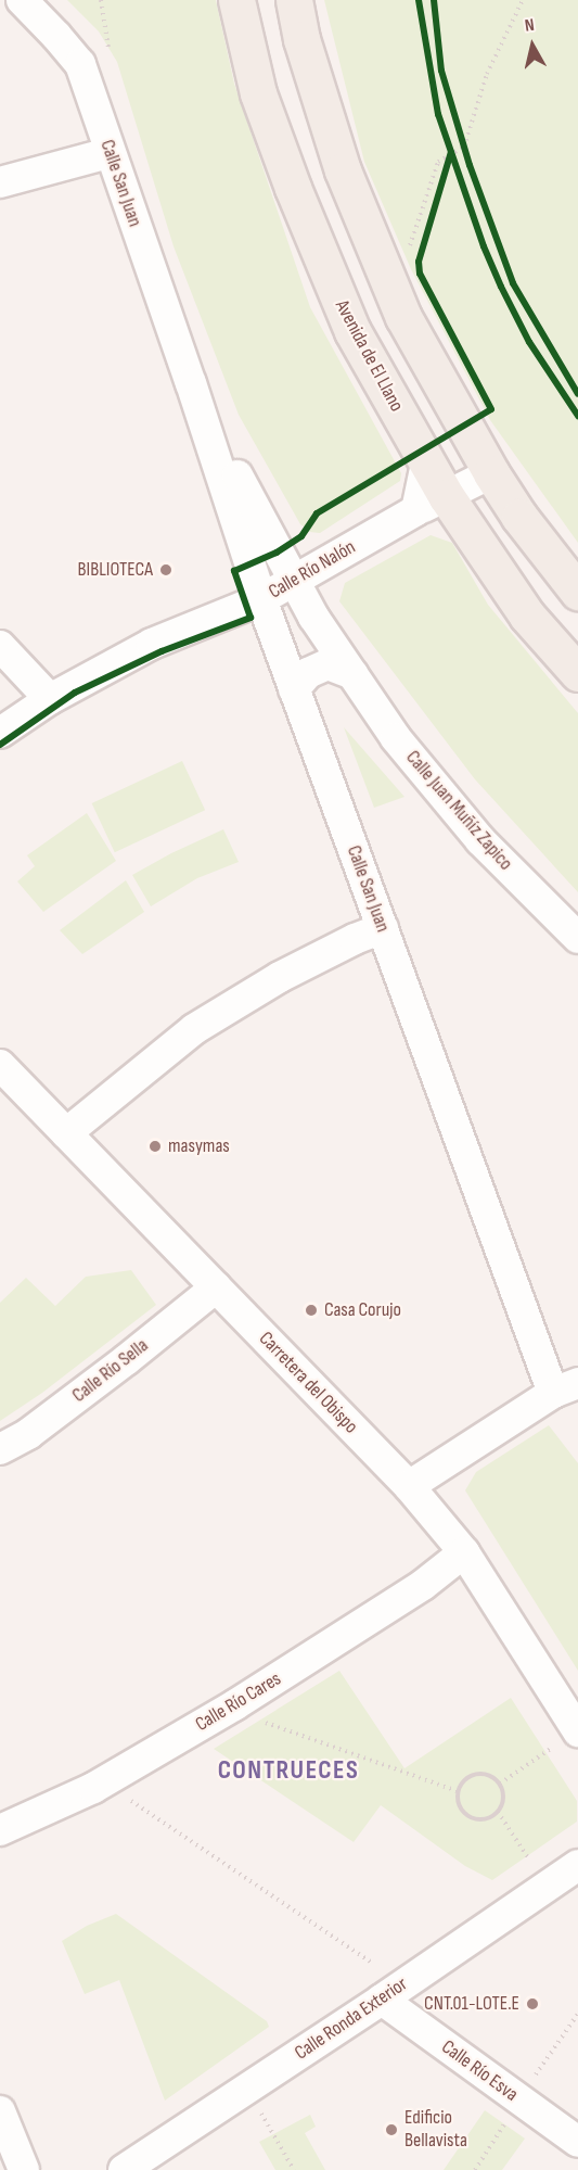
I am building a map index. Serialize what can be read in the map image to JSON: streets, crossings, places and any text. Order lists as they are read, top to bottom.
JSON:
{
  "streets": {
    "main road": ["Avenida de El Llano"],
    "street": [
      "Calle San Juan",
      "Calle Río Nalón",
      "Calle Juan Muñíz Zapico",
      "Calle Río Sella",
      "Carretera del Obispo",
      "Calle Río Cares",
      "Calle Ronda Exterior",
      "Calle Río Esva"
    ]
  },
  "crossings": [
    ["Calle San Juan", "Calle Río Nalón"],
    ["Calle San Juan", "Calle Juan Muñíz Zapico"],
    ["Avenida de El Llano", "Calle Río Nalón"],
    ["Calle Río Nalón", "Calle Juan Muñíz Zapico"],
    ["Calle Río Sella", "Carretera del Obispo"],
    ["Carretera del Obispo", "Calle Río Cares"],
    ["Calle Ronda Exterior", "Calle Río Esva"]
  ],
  "districts": ["CONTRUECES"],
  "places": [
    "BIBLIOTECA",
    "masymas",
    "Casa Corujo",
    "CNT.01-LOTE.E",
    "Edificio Bellavista"
  ],
  "north": "top"
}
